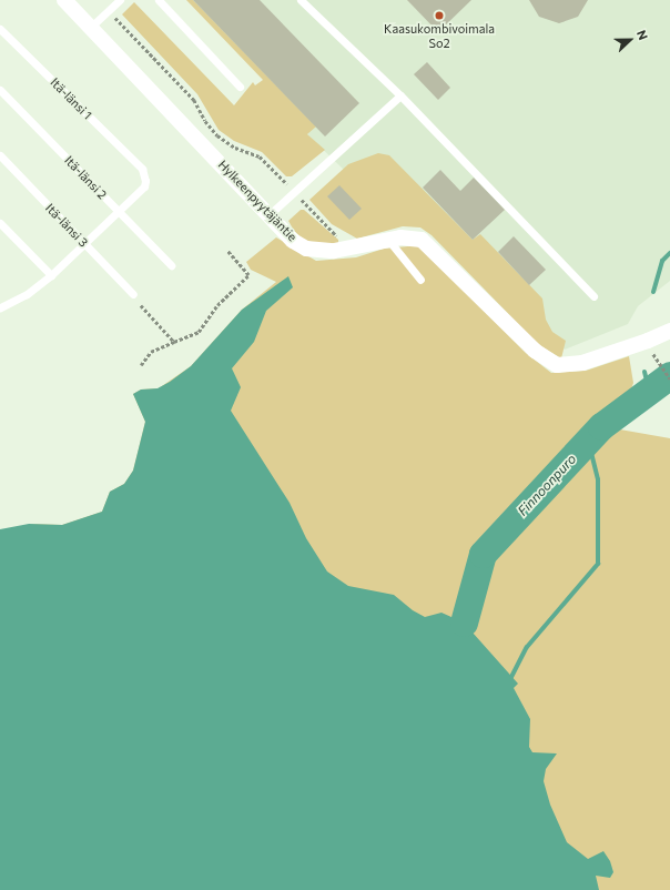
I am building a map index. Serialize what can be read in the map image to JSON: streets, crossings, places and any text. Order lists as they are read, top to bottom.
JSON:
{
  "streets": {
    "street": ["Hylkeenpyytäjäntie"],
    "lane": ["Itä-länsi 1", "Itä-länsi 2", "Itä-länsi 3"]
  },
  "crossings": [
    ["Itä-länsi 1", "Itä-länsi 2"]
  ],
  "water": ["Finnoonpuro"],
  "places": ["Kaasukombivoimala So2"],
  "north": "right"
}
